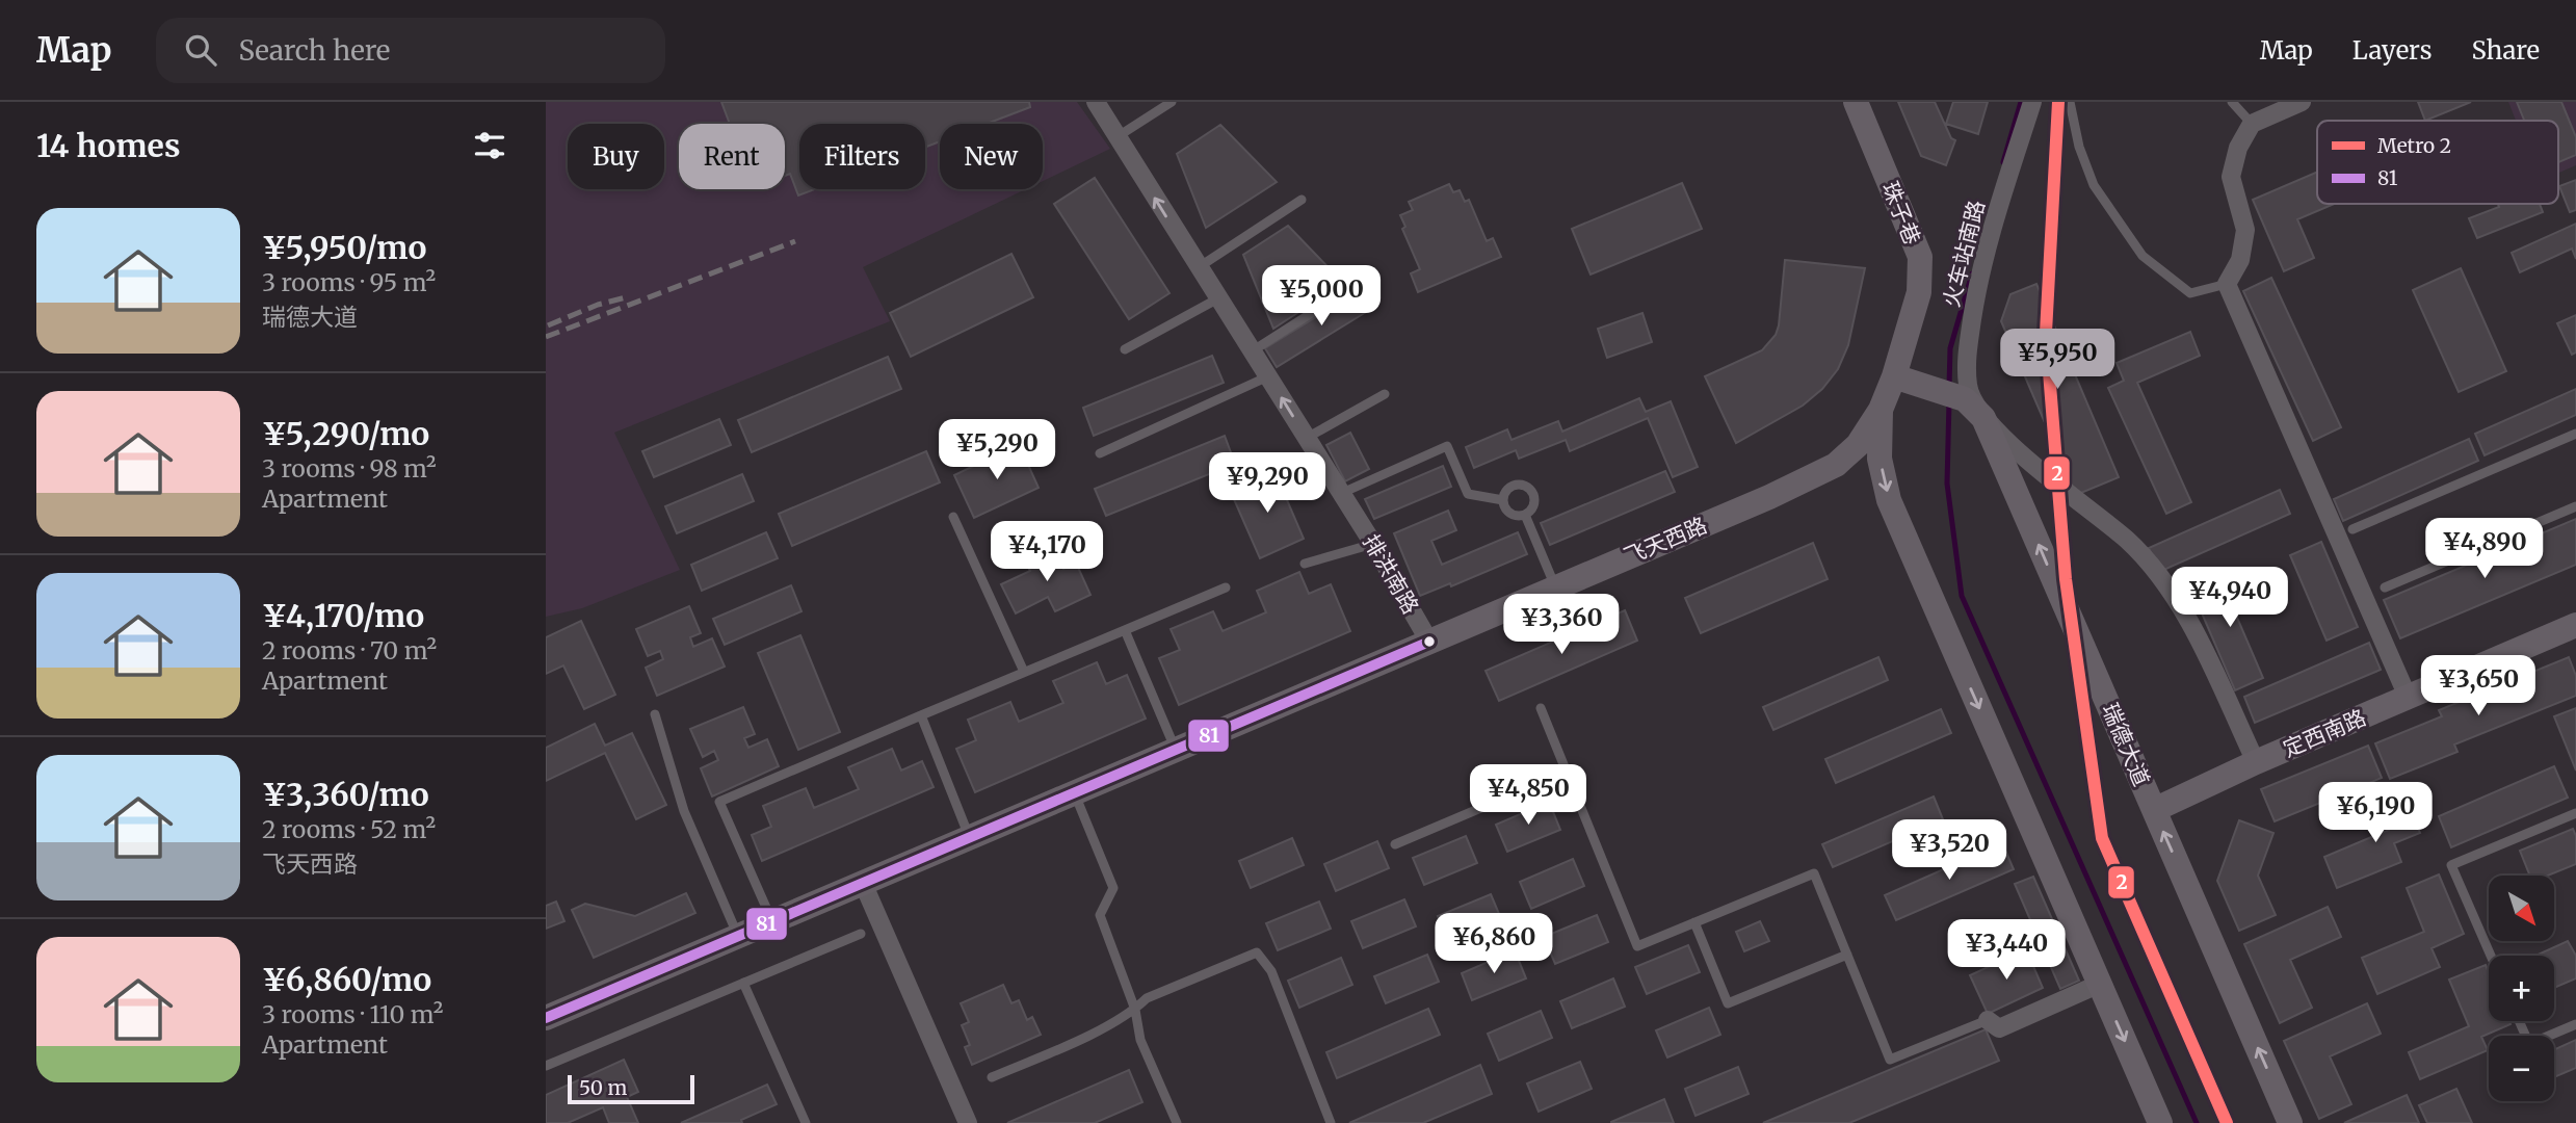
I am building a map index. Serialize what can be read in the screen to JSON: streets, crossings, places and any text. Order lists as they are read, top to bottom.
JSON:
{
  "streets": {
    "street": [
      "珠子巷",
      "火车站南路",
      "飞天西路",
      "排洪南路",
      "定西南路",
      "瑞德大道"
    ]
  },
  "crossings": [
    ["珠子巷", "飞天西路"],
    ["珠子巷", "瑞德大道"],
    ["火车站南路", "瑞德大道"],
    ["飞天西路", "排洪南路"],
    ["定西南路", "瑞德大道"]
  ],
  "lines": ["metro line 2", "transit line 81"],
  "legend": ["Metro 2", "81"],
  "scale_bar": "50 m",
  "north": "bottom right",
  "page": {
    "header": "Map",
    "search": "Search here",
    "nav": ["Map", "Layers", "Share"],
    "heading": "14 homes",
    "chip": [
      "Buy",
      "Rent",
      "Filters",
      "New"
    ],
    "list": [
      {
        "name": "¥5,950/mo",
        "note": "3 rooms · 95 m² · 瑞德大道"
      },
      {
        "name": "¥5,290/mo",
        "note": "3 rooms · 98 m² · Apartment"
      },
      {
        "name": "¥4,170/mo",
        "note": "2 rooms · 70 m² · Apartment"
      },
      {
        "name": "¥3,360/mo",
        "note": "2 rooms · 52 m² · 飞天西路"
      },
      {
        "name": "¥6,860/mo",
        "note": "3 rooms · 110 m² · Apartment"
      }
    ],
    "price": [
      "¥5,000",
      "¥5,950",
      "¥5,290",
      "¥9,290",
      "¥4,890",
      "¥4,170",
      "¥4,940",
      "¥3,360",
      "¥3,650",
      "¥4,850",
      "¥6,190",
      "¥3,520",
      "¥6,860",
      "¥3,440"
    ],
    "map_buttons": ["+", "−"],
    "scale": "50 m"
  }
}
